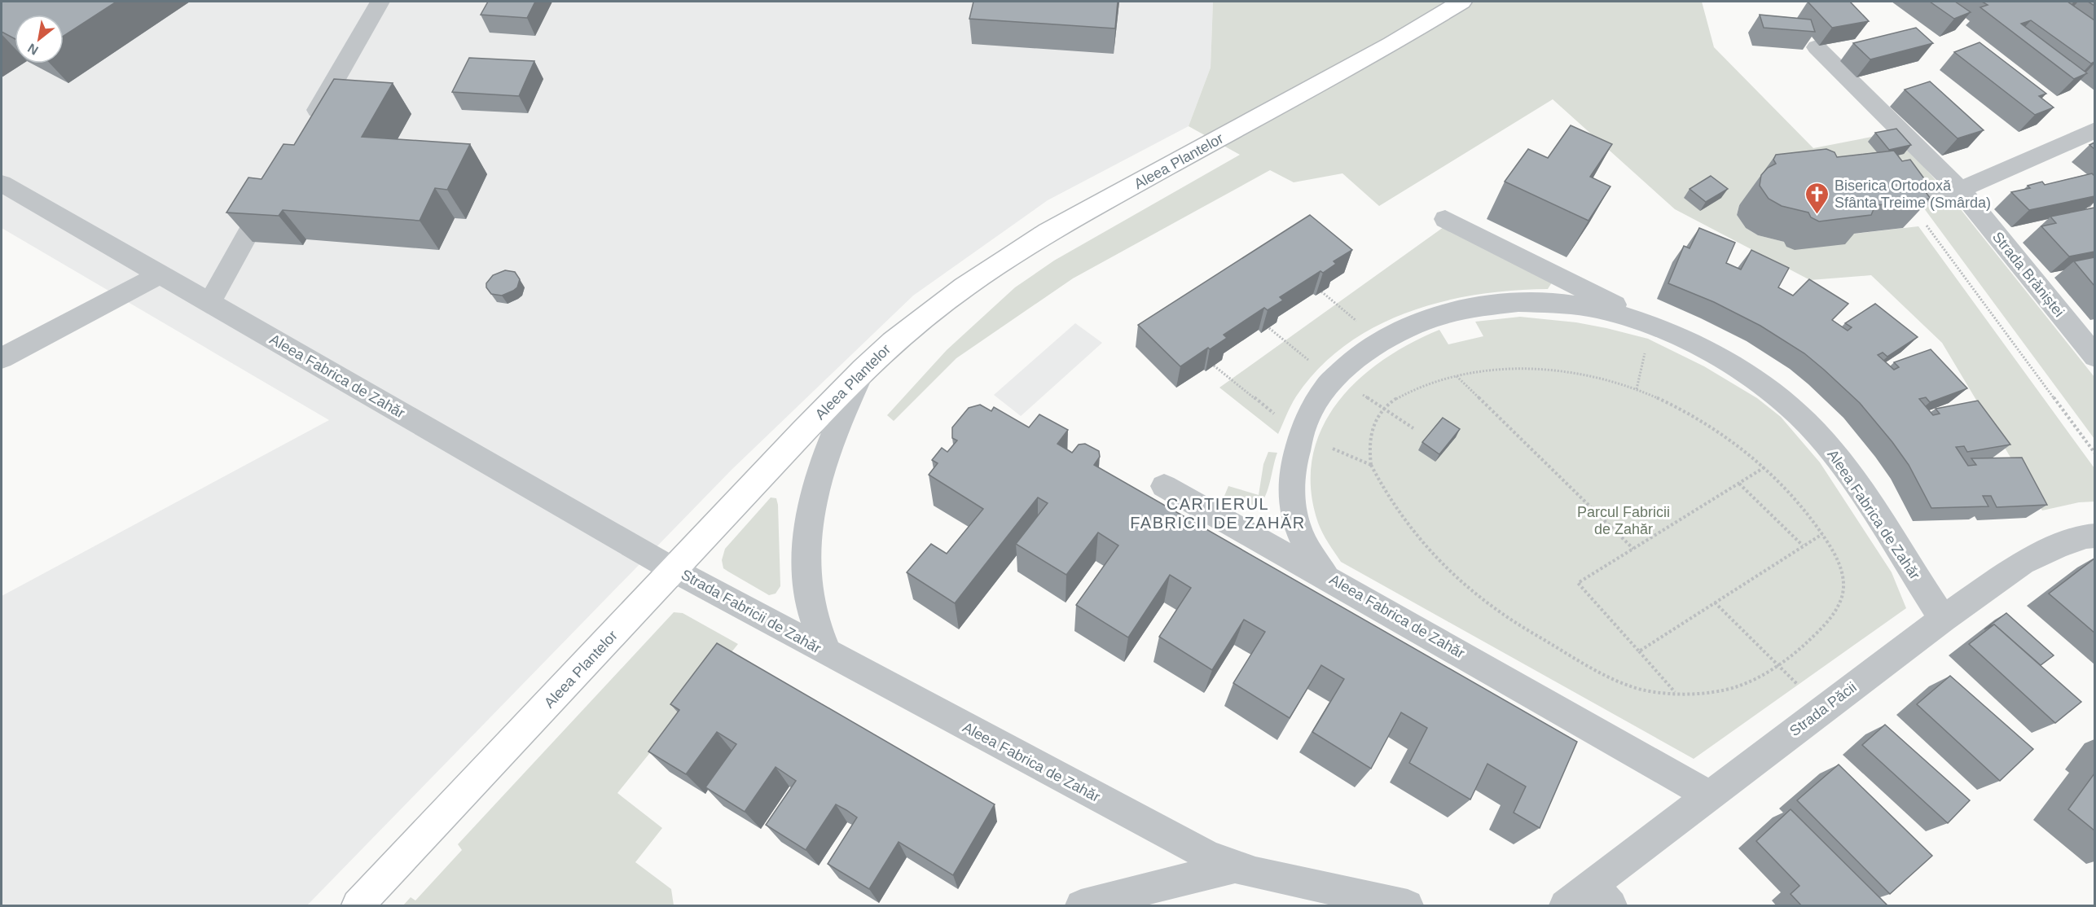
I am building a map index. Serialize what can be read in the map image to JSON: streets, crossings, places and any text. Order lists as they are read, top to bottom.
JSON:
{
  "streets": {
    "main road": ["Aleea Plantelor"],
    "street": [
      "Strada Brăniștei",
      "Aleea Fabrica de Zahăr",
      "Strada Fabricii de Zahăr",
      "Strada Păcii"
    ]
  },
  "crossings": [
    ["Aleea Plantelor", "Aleea Fabrica de Zahăr"],
    ["Aleea Plantelor", "Strada Fabricii de Zahăr"],
    ["Aleea Fabrica de Zahăr", "Strada Fabricii de Zahăr"],
    ["Aleea Fabrica de Zahăr", "Strada Păcii"]
  ],
  "districts": ["CARTIERUL FABRICII DE ZAHĂR"],
  "parks": ["Parcul Fabricii de Zahăr"],
  "places": {
    "church": ["Biserica Ortodoxă Sfânta Treime (Smârda)"]
  },
  "north": "bottom left"
}
